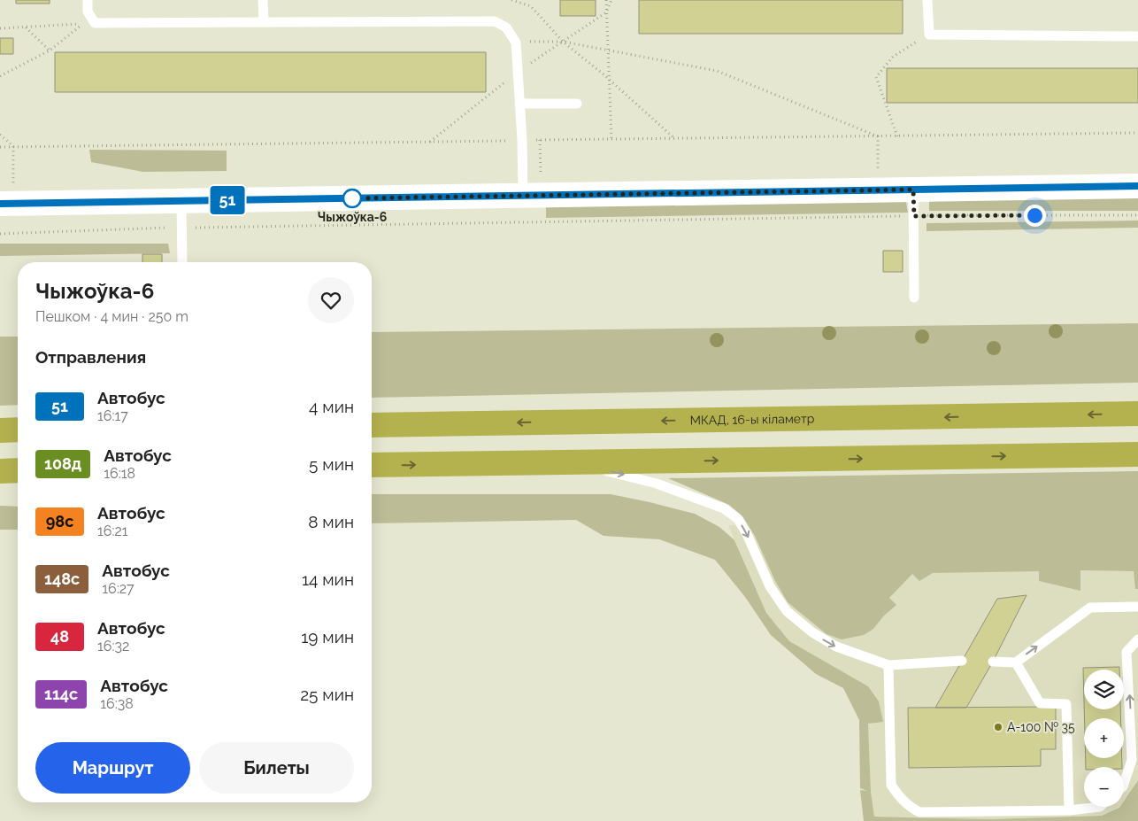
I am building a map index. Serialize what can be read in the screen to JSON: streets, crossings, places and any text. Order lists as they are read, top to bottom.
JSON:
{
  "streets": {
    "highway": ["МКАД, 16-ы кіламетр"]
  },
  "places": ["Чыжоўка-6", "А-100 № 35"],
  "lines": ["bus line 51"],
  "page": {
    "on_map": "51",
    "heading": [
      ["Чыжоўка-6", "Пешком · 4 мин · 250 m"],
      "Отправления"
    ],
    "list": [
      {
        "mark": "51",
        "name": "Автобус",
        "note": "16:17",
        "value": "4 мин"
      },
      {
        "mark": "108д",
        "name": "Автобус",
        "note": "16:18",
        "value": "5 мин"
      },
      {
        "mark": "98с",
        "name": "Автобус",
        "note": "16:21",
        "value": "8 мин"
      },
      {
        "mark": "148с",
        "name": "Автобус",
        "note": "16:27",
        "value": "14 мин"
      },
      {
        "mark": "48",
        "name": "Автобус",
        "note": "16:32",
        "value": "19 мин"
      },
      {
        "mark": "114с",
        "name": "Автобус",
        "note": "16:38",
        "value": "25 мин"
      }
    ],
    "map_buttons": ["+", "−"],
    "buttons": ["Маршрут", "Билеты"]
  }
}
